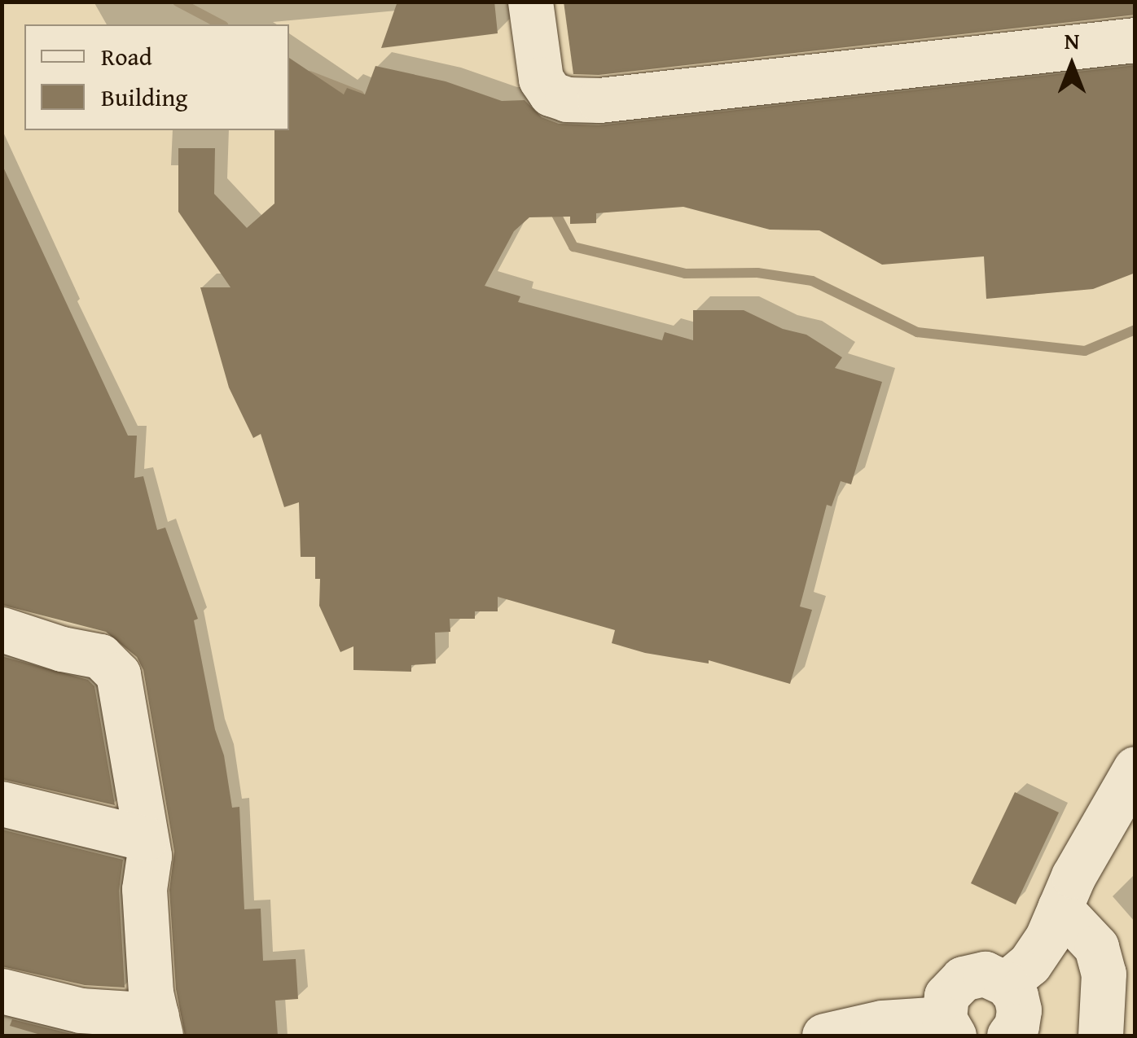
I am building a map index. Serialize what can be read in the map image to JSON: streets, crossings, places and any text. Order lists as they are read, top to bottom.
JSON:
{
  "legend": ["Road", "Building"],
  "north": "top"
}
